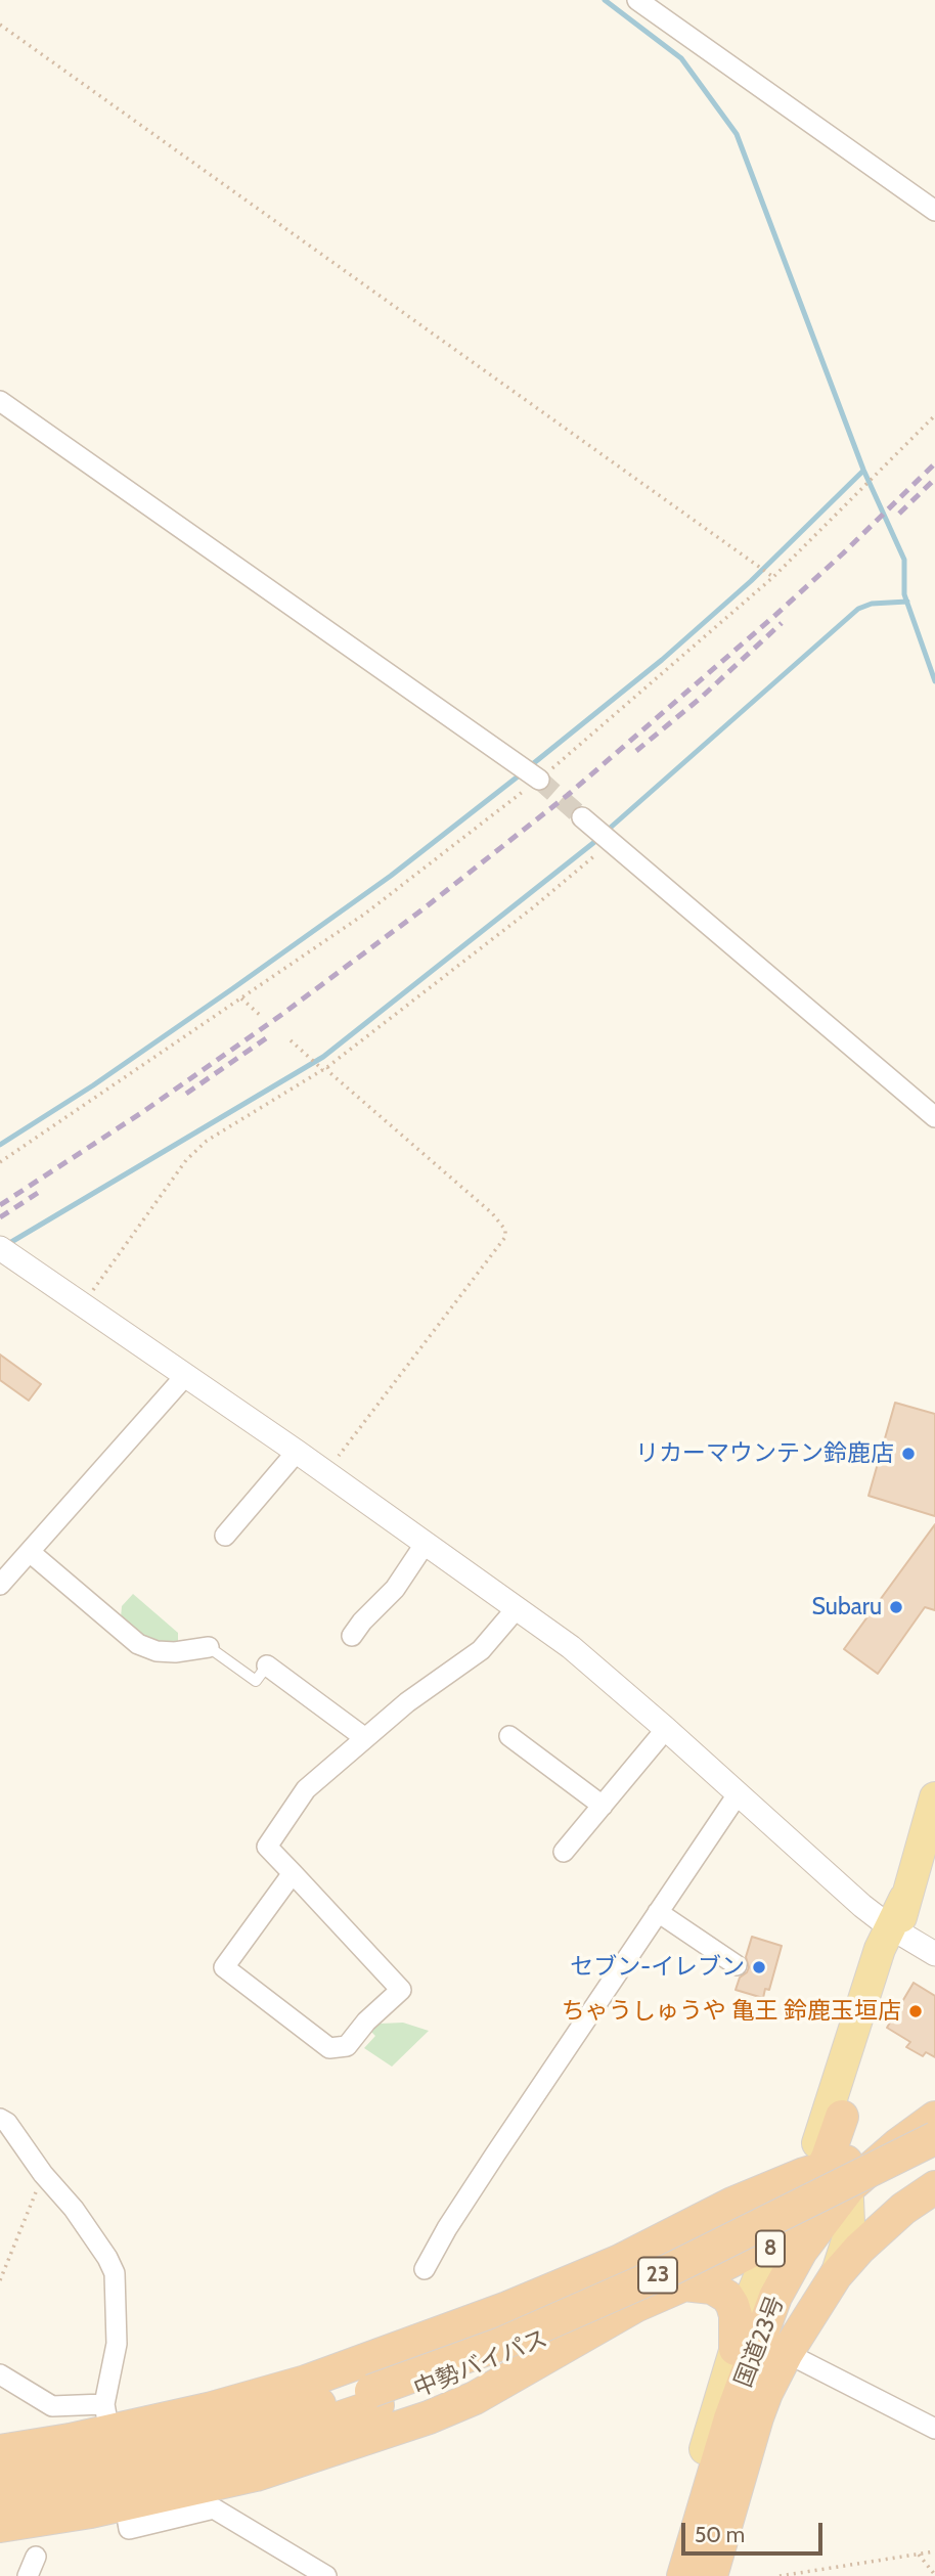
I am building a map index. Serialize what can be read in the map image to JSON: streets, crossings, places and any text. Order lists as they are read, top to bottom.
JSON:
{
  "streets": {
    "highway": ["23", "国道23号", "中勢バイパス"],
    "main road": ["8"]
  },
  "places": [
    "リカーマウンテン鈴鹿店",
    "Subaru",
    "セブン-イレブン",
    "ちゃうしゅうや 亀王 鈴鹿玉垣店"
  ],
  "scale_bar": "50 m"
}
